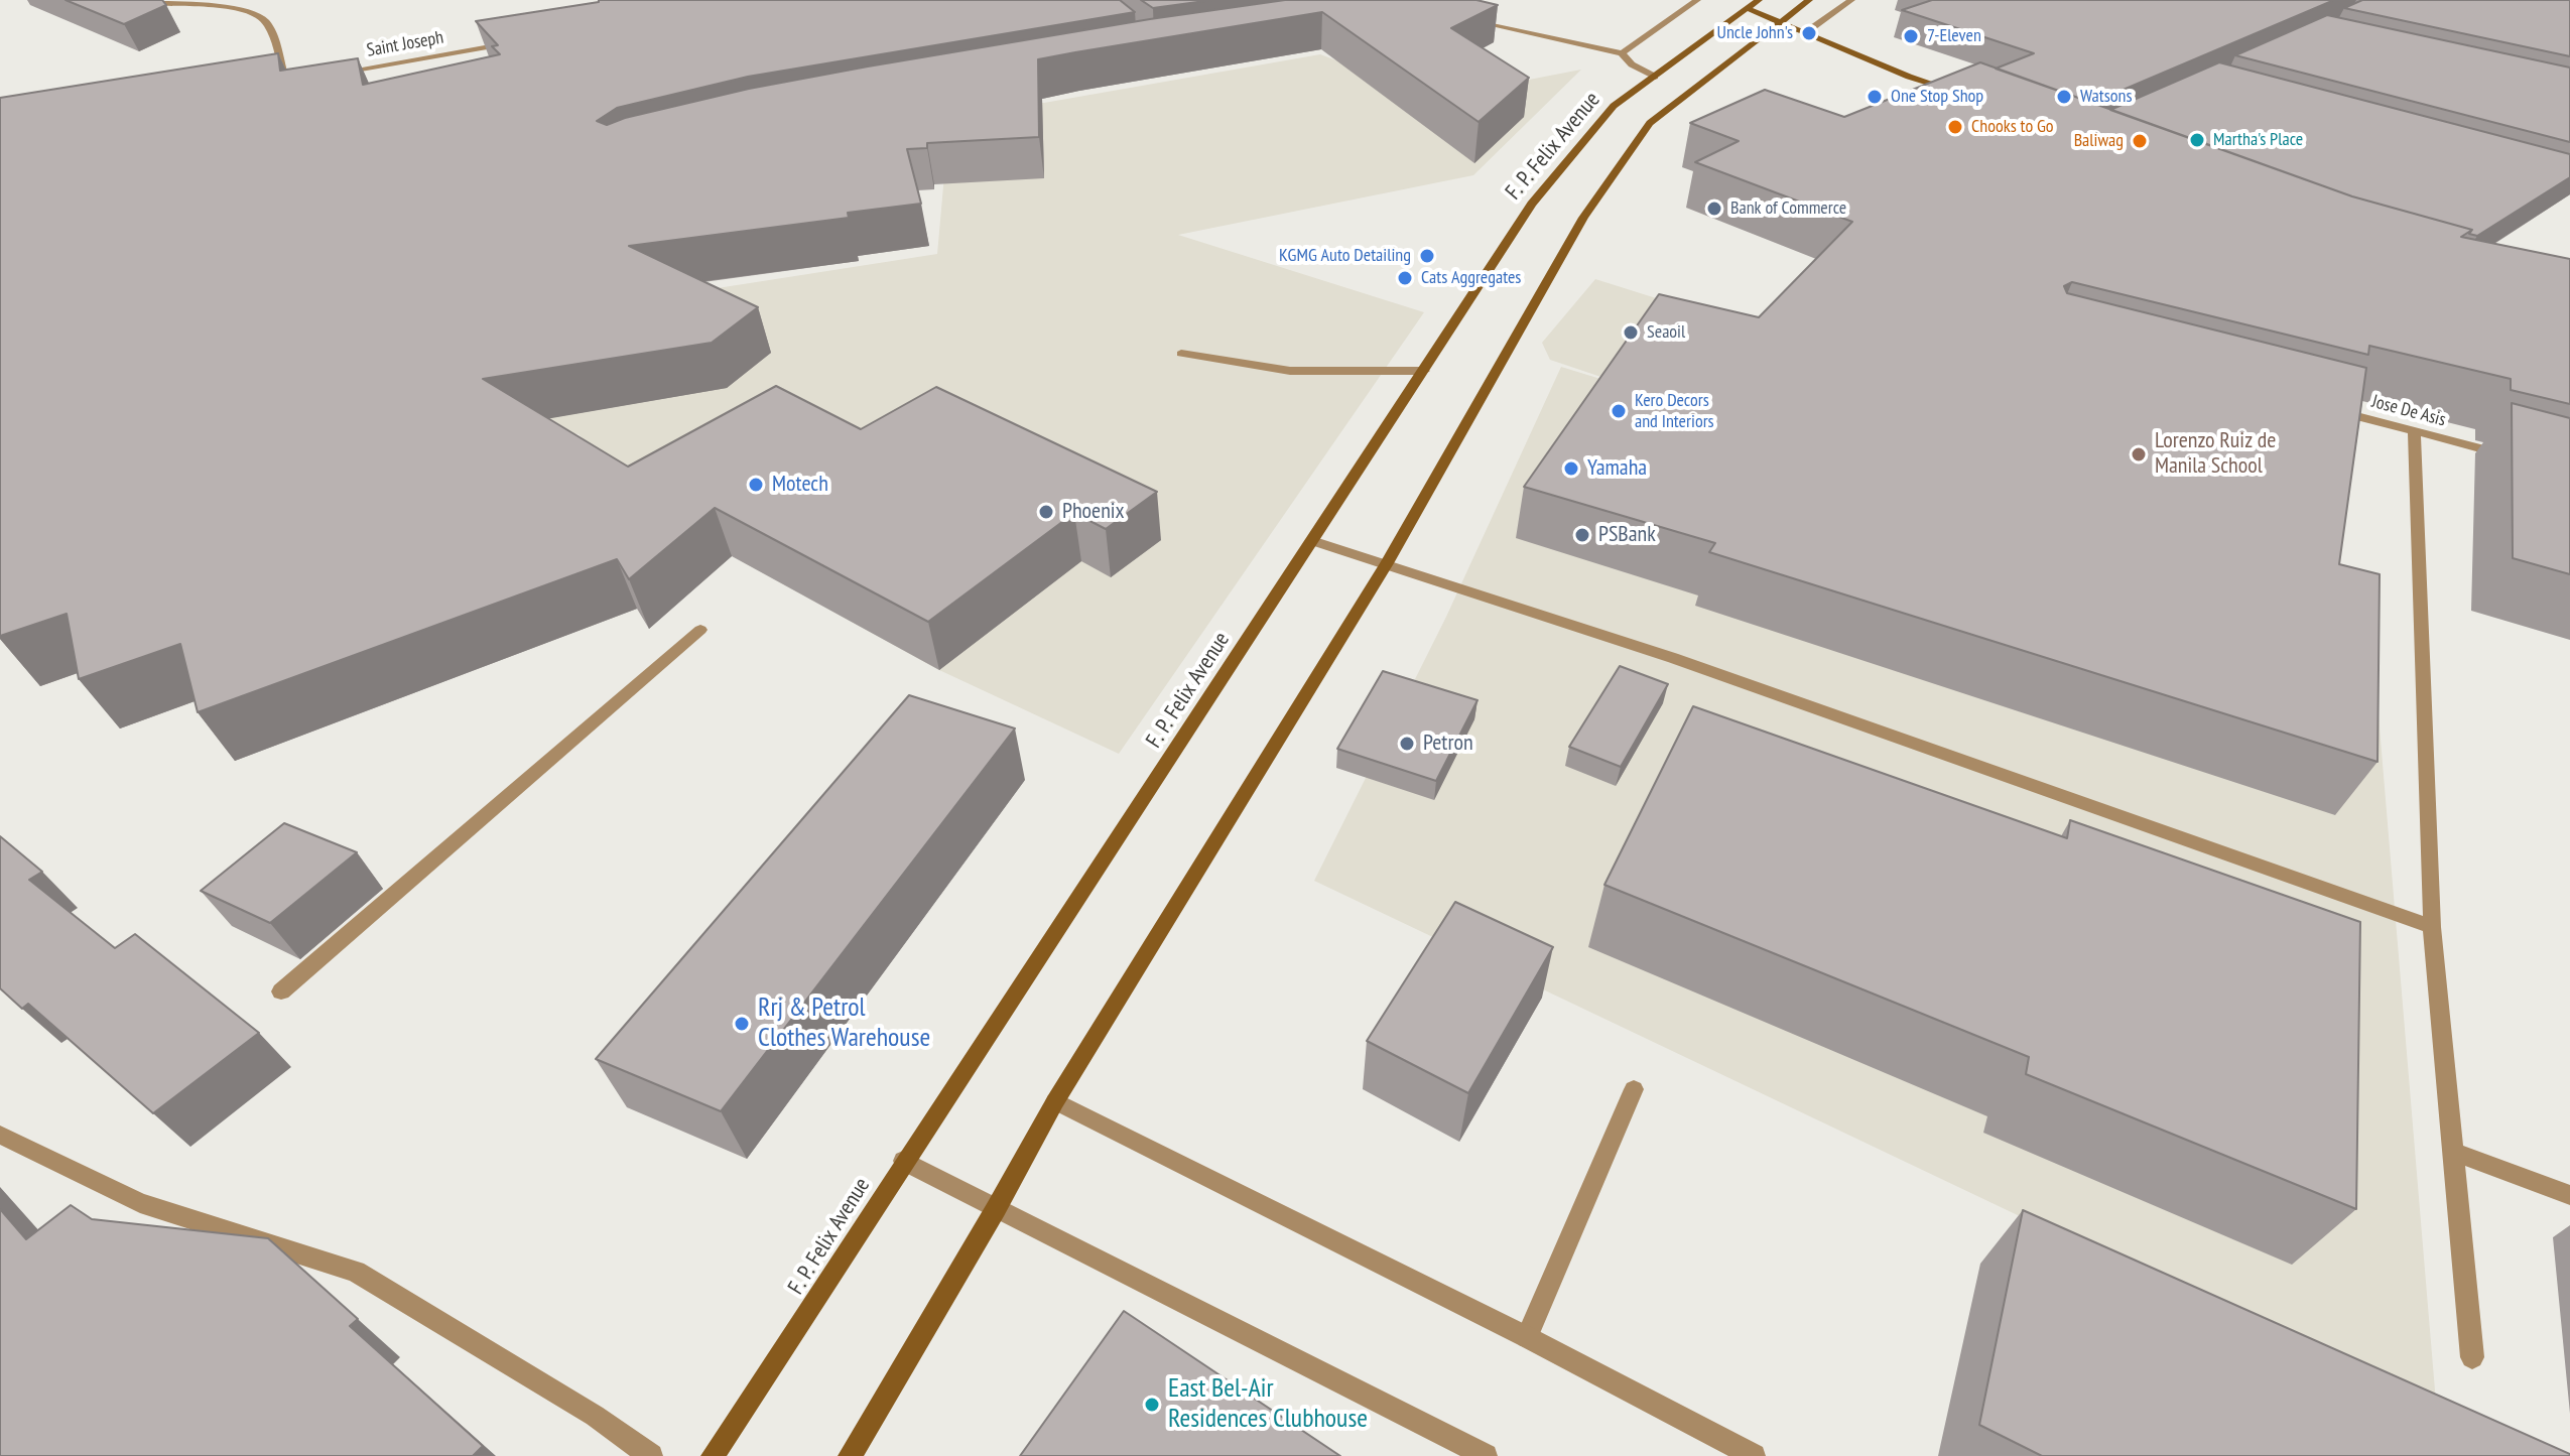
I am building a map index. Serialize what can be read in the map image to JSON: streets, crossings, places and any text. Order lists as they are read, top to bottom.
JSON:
{
  "streets": {
    "main road": ["F. P. Felix Avenue"],
    "street": ["Saint Joseph", "Jose De Asis"]
  },
  "places": [
    "Uncle John's",
    "7-Eleven",
    "One Stop Shop",
    "Watsons",
    "Chooks to Go",
    "Martha's Place",
    "Baliwag",
    "Bank of Commerce",
    "KGMG Auto Detailing",
    "Cats Aggregates",
    "Seaoil",
    "Kero Decors and Interiors",
    "Lorenzo Ruiz de Manila School",
    "Yamaha",
    "Motech",
    "Phoenix",
    "PSBank",
    "Petron",
    "Rrj & Petrol Clothes Warehouse",
    "East Bel-Air Residences Clubhouse"
  ]
}
